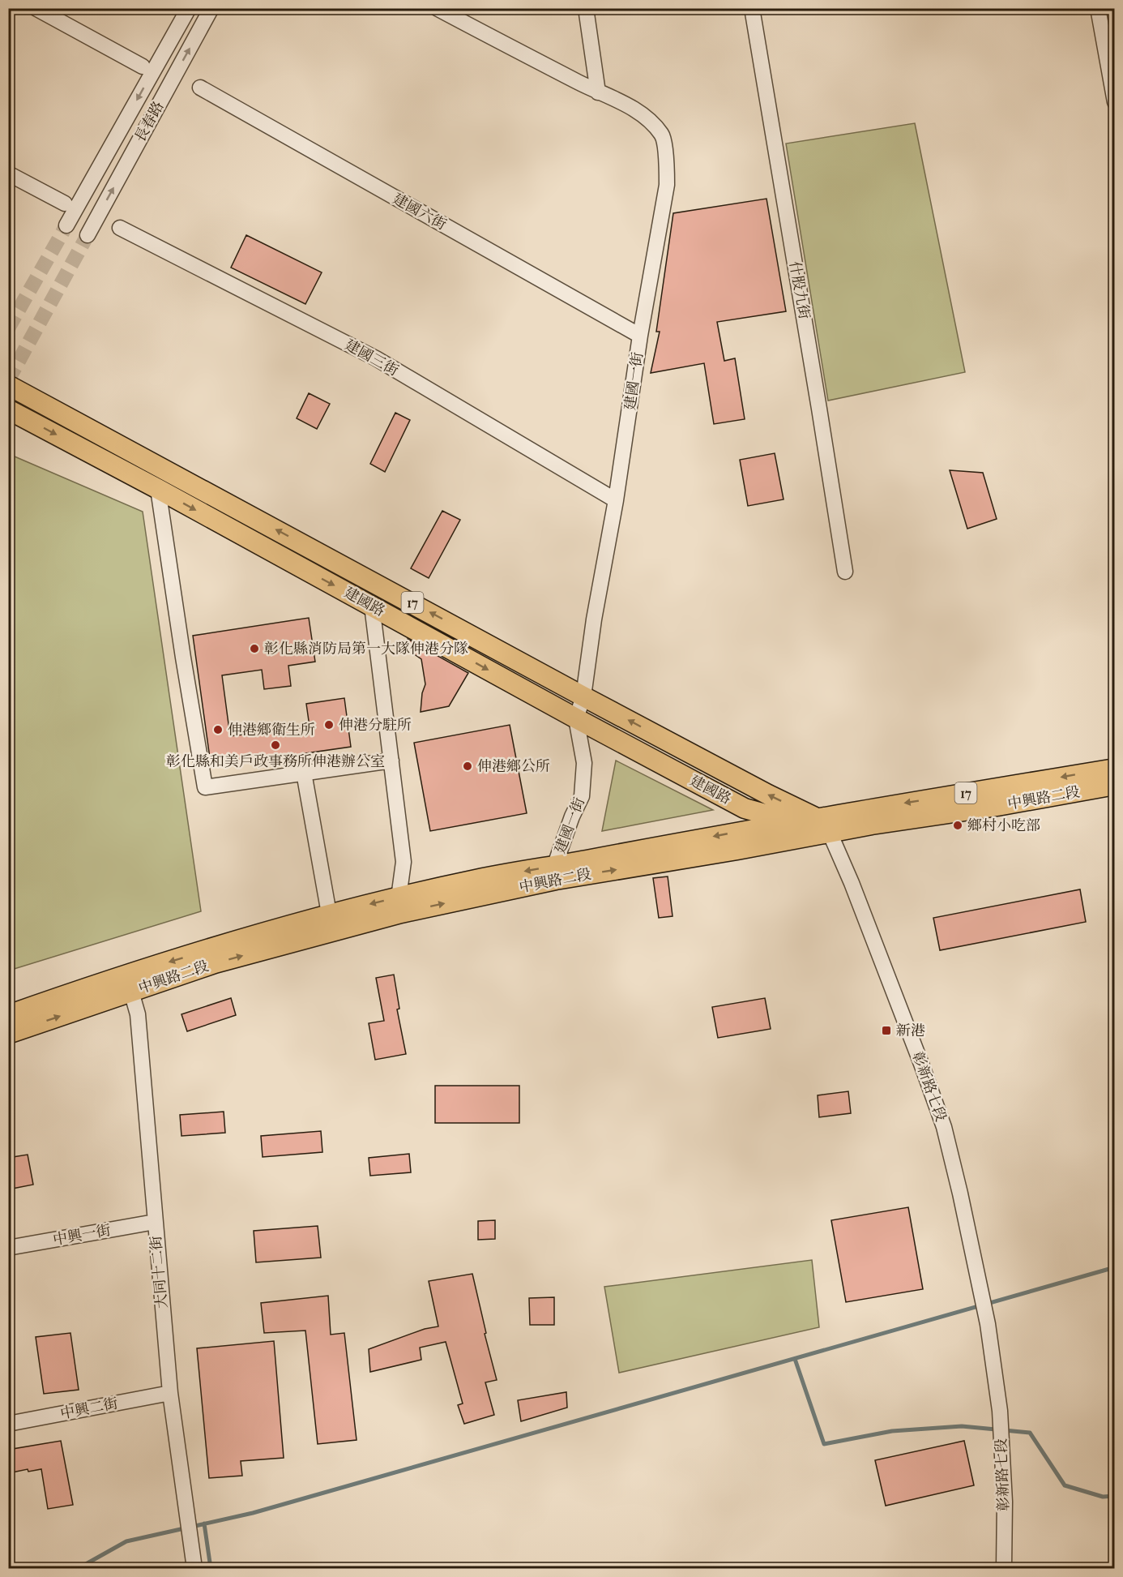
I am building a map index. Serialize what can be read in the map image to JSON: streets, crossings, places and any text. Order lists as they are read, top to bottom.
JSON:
{
  "streets": {
    "main road": ["建國路", "17", "中興路二段"],
    "street": [
      "長春路",
      "建國六街",
      "什股九街",
      "建國三街",
      "建國一街",
      "彰新路七段",
      "中興一街",
      "大同十二街",
      "中興二街"
    ]
  },
  "crossings": [
    ["建國六街", "建國一街"],
    ["建國三街", "建國一街"],
    ["建國一街", "建國路"],
    ["建國一街", "中興路二段"],
    ["建國路", "中興路二段"],
    ["建國路", "彰新路七段"],
    ["中興路二段", "彰新路七段"],
    ["中興路二段", "大同十二街"],
    ["中興一街", "大同十二街"],
    ["大同十二街", "中興二街"]
  ],
  "places": {
    "other": [
      "彰化縣消防局第一大隊伸港分隊",
      "伸港分駐所",
      "伸港鄉衛生所",
      "彰化縣和美戶政事務所伸港辦公室",
      "伸港鄉公所",
      "鄉村小吃部"
    ],
    "transit": ["新港"]
  }
}
